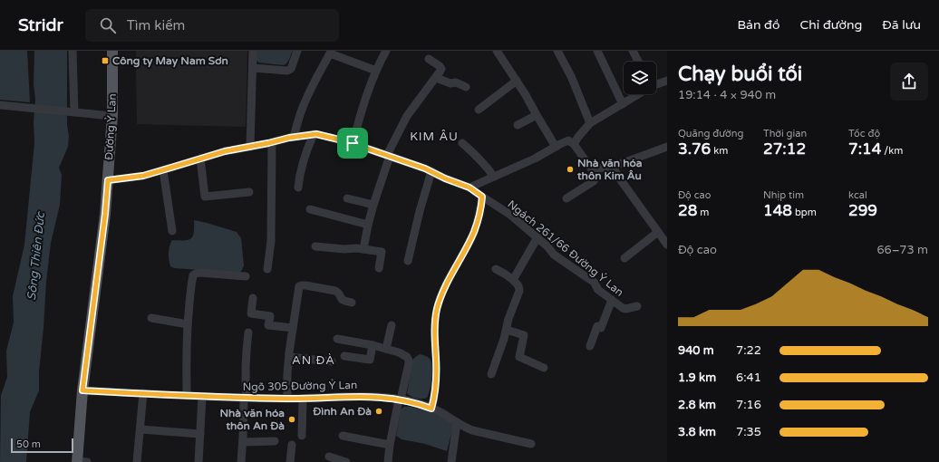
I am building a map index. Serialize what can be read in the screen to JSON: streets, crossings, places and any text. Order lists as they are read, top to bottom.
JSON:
{
  "streets": {
    "main road": ["Đường Ỷ Lan"],
    "street": ["Ngách 261/66 Đường Ỷ Lan", "Ngõ 305 Đường Ỷ Lan"]
  },
  "crossings": [
    ["Đường Ỷ Lan", "Ngách 261/66 Đường Ỷ Lan"],
    ["Đường Ỷ Lan", "Ngõ 305 Đường Ỷ Lan"]
  ],
  "districts": ["KIM ÂU", "AN ĐÀ"],
  "water": ["Sông Thiên Đức"],
  "places": {
    "transit": ["Công ty May Nam Sơn"],
    "other": ["Nhà văn hóa thôn Kim Âu", "Đình An Đà", "Nhà văn hóa thôn An Đà"]
  },
  "scale_bar": "50 m",
  "page": {
    "header": "Stridr",
    "search": "Tìm kiếm",
    "nav": ["Bản đồ", "Chỉ đường", "Đã lưu"],
    "heading": ["Chạy buổi tối", "19:14 · 4 × 940 m"],
    "stats": [
      ["Quãng đường", "3.76 km"],
      ["Thời gian", "27:12"],
      ["Tốc độ", "7:14 /km"],
      ["Độ cao", "28 m"],
      ["Nhịp tim", "148 bpm"],
      ["kcal", "299"]
    ],
    "chart": ["Độ cao", "66–73 m"],
    "list": [
      {
        "name": "940 m",
        "note": "7:22"
      },
      {
        "name": "1.9 km",
        "note": "6:41"
      },
      {
        "name": "2.8 km",
        "note": "7:16"
      },
      {
        "name": "3.8 km",
        "note": "7:35"
      }
    ],
    "scale": "50 m"
  }
}
